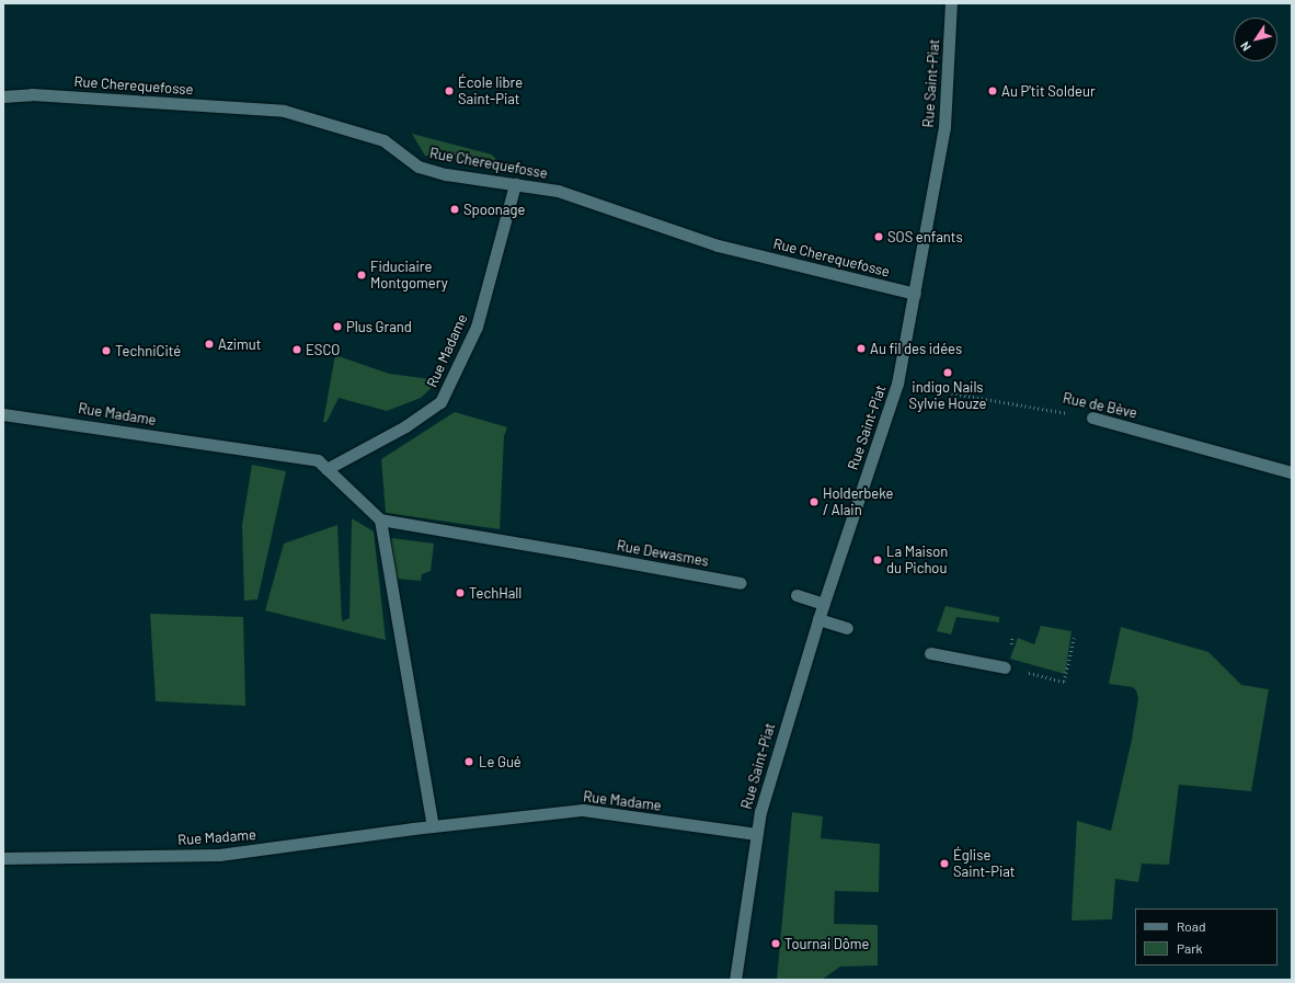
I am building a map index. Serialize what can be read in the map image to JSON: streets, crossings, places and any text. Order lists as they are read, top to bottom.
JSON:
{
  "streets": {
    "street": [
      "Rue Saint-Piat",
      "Rue Cherequefosse",
      "Rue Madame",
      "Rue de Bève",
      "Rue Dewasmes"
    ]
  },
  "crossings": [
    ["Rue Saint-Piat", "Rue Cherequefosse"],
    ["Rue Saint-Piat", "Rue Madame"],
    ["Rue Saint-Piat", "Rue de Bève"],
    ["Rue Cherequefosse", "Rue Madame"],
    ["Rue Madame", "Rue Dewasmes"]
  ],
  "places": [
    "École libre Saint-Piat",
    "Au P'tit Soldeur",
    "Spoonage",
    "SOS enfants",
    "Fiduciaire Montgomery",
    "Plus Grand",
    "Azimut",
    "Au fil des idées",
    "ESCO",
    "TechniCité",
    "indigo Nails Sylvie Houze",
    "Holderbeke / Alain",
    "La Maison du Pichou",
    "TechHall",
    "Le Gué",
    "Église Saint-Piat",
    "Tournai Dôme"
  ],
  "legend": ["Road", "Park"],
  "north": "bottom left"
}
